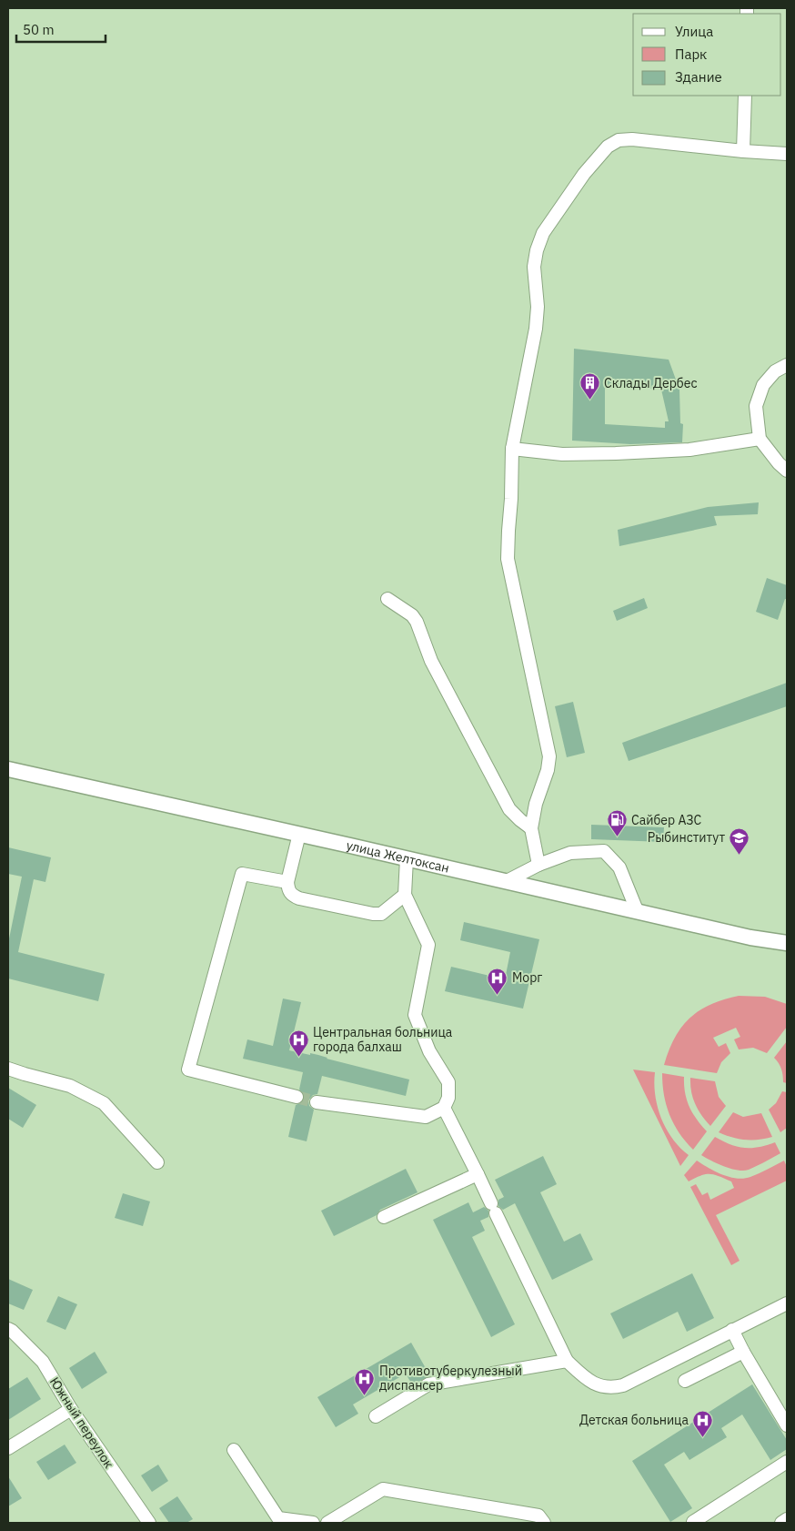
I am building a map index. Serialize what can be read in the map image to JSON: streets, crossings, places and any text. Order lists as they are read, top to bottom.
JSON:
{
  "streets": {
    "main road": ["улица Желтоксан"],
    "street": ["Южный переулок"]
  },
  "places": {
    "building": ["Склады Дербес"],
    "fuel station": ["Сайбер АЗС"],
    "school or university": ["Рыбинститут"],
    "hospital": [
      "Морг",
      "Центральная больница города балхаш",
      "Противотуберкулезный диспансер",
      "Детская больница"
    ]
  },
  "legend": ["Улица", "Парк", "Здание"],
  "scale_bar": "50 m"
}
